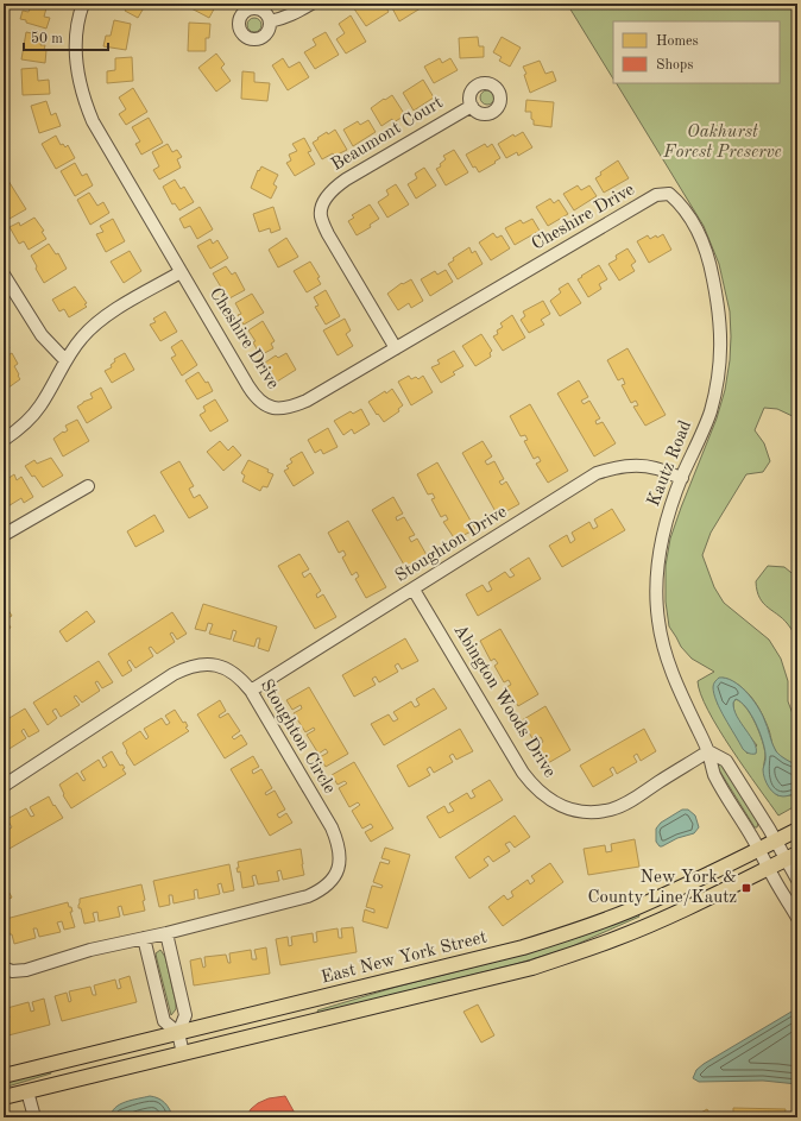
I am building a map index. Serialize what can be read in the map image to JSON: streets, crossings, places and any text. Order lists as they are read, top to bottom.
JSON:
{
  "streets": {
    "main road": ["East New York Street"],
    "street": [
      "Beaumont Court",
      "Cheshire Drive",
      "Kautz Road",
      "Stoughton Drive",
      "Abington Woods Drive",
      "Stoughton Circle"
    ]
  },
  "crossings": [
    ["Beaumont Court", "Cheshire Drive"],
    ["Cheshire Drive", "Kautz Road"],
    ["Kautz Road", "Stoughton Drive"],
    ["Kautz Road", "Abington Woods Drive"],
    ["Kautz Road", "East New York Street"],
    ["Stoughton Drive", "Abington Woods Drive"],
    ["Stoughton Drive", "Stoughton Circle"]
  ],
  "parks": ["Oakhurst Forest Preserve"],
  "places": {
    "transit": ["New York & County Line/Kautz"]
  },
  "legend": ["Homes", "Shops"],
  "scale_bar": "50 m"
}
